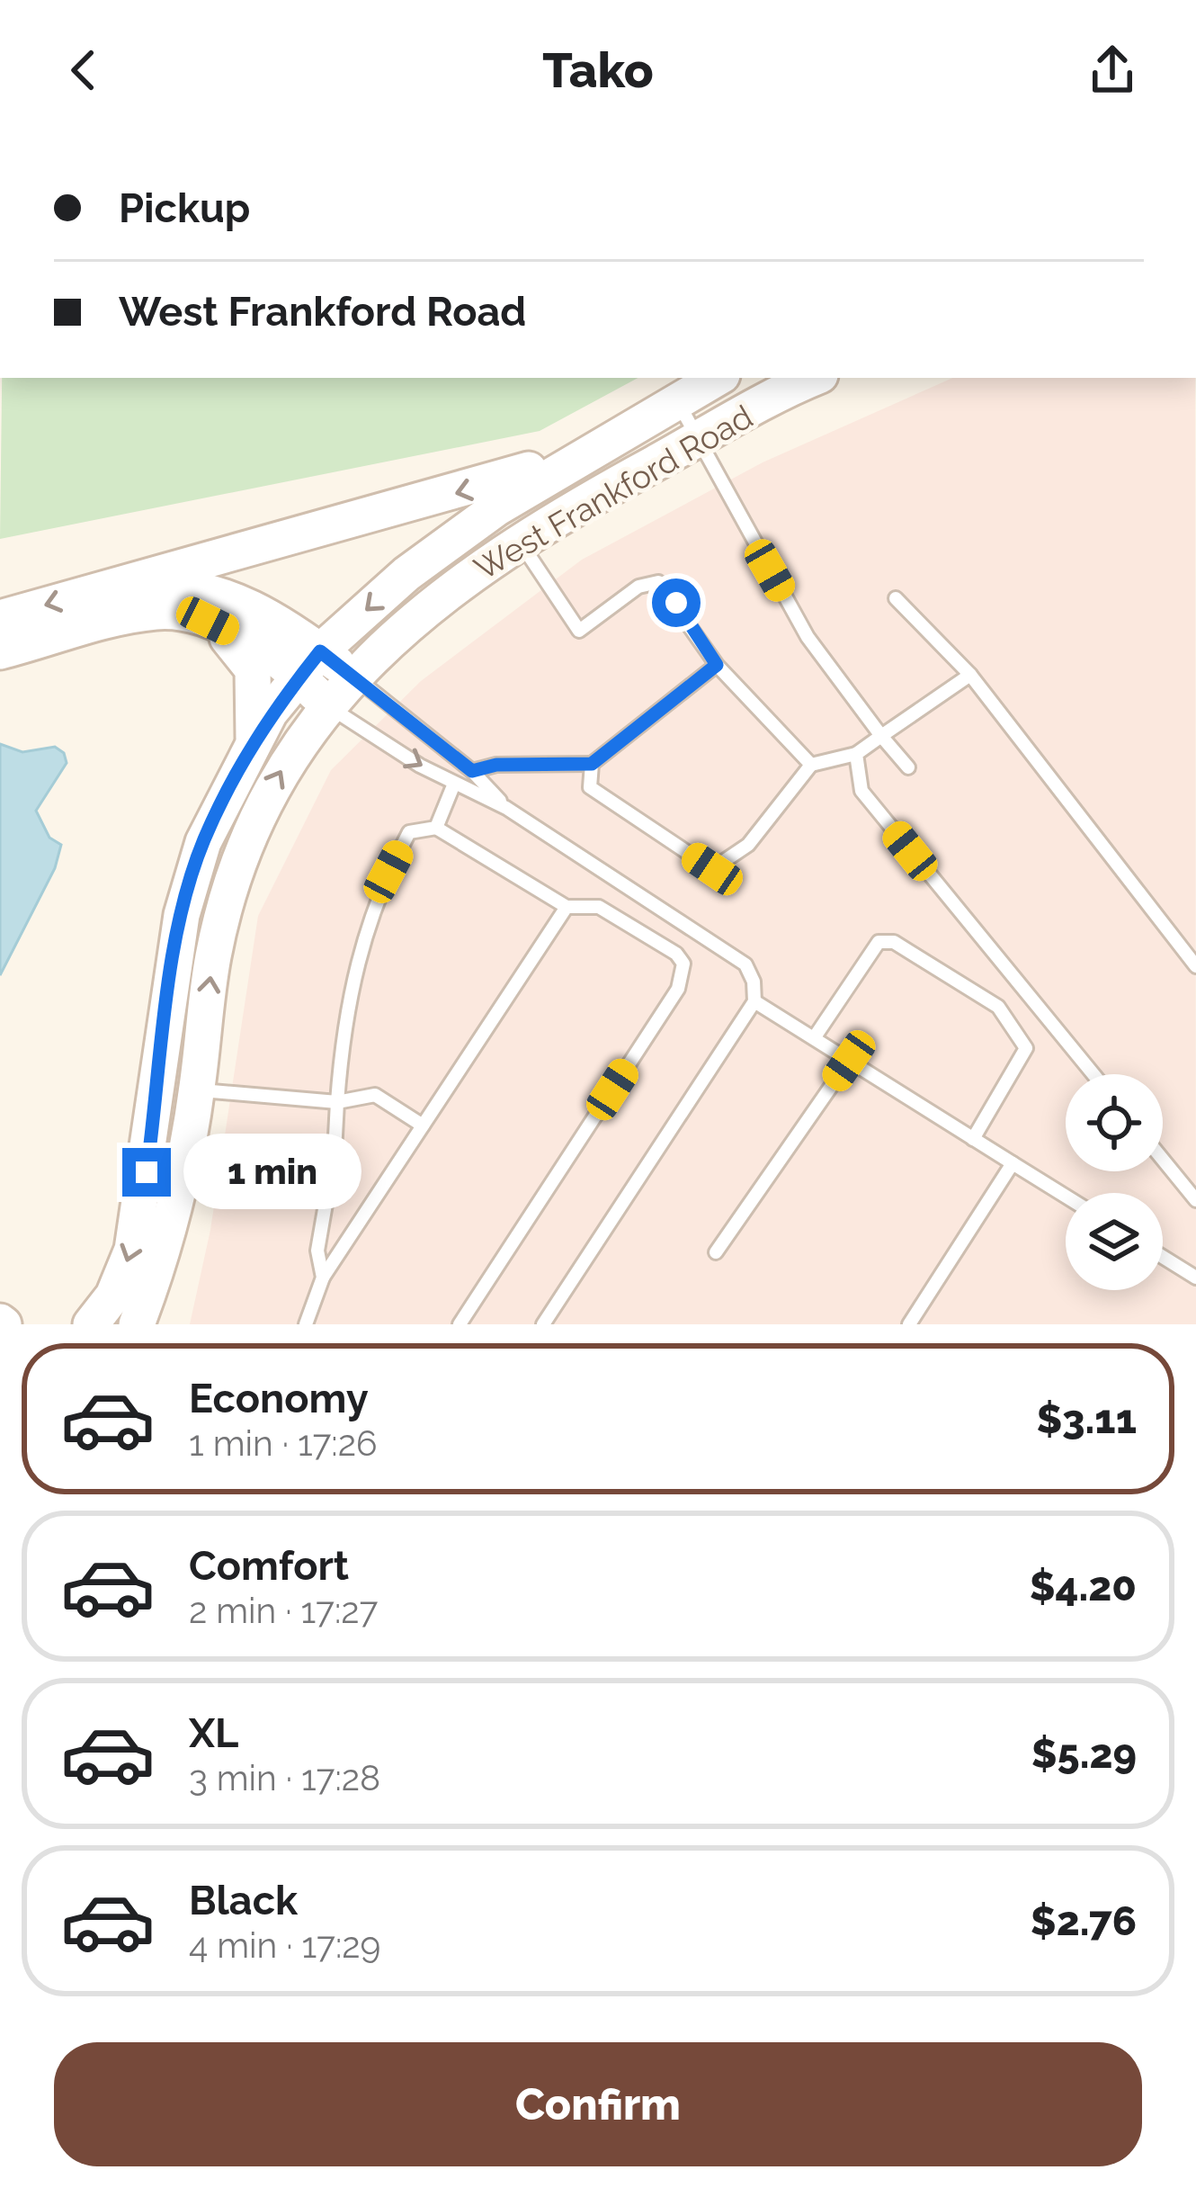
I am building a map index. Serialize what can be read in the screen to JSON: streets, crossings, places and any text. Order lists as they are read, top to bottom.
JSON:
{
  "streets": {
    "main road": ["West Frankford Road"]
  },
  "page": {
    "header": "Tako",
    "banner": ["Pickup", "West Frankford Road"],
    "bubble": "1 min",
    "list": [
      {
        "name": "Economy",
        "note": "1 min · 17:26",
        "value": "$3.11"
      },
      {
        "name": "Comfort",
        "note": "2 min · 17:27",
        "value": "$4.20"
      },
      {
        "name": "XL",
        "note": "3 min · 17:28",
        "value": "$5.29"
      },
      {
        "name": "Black",
        "note": "4 min · 17:29",
        "value": "$2.76"
      }
    ],
    "buttons": "Confirm"
  }
}
